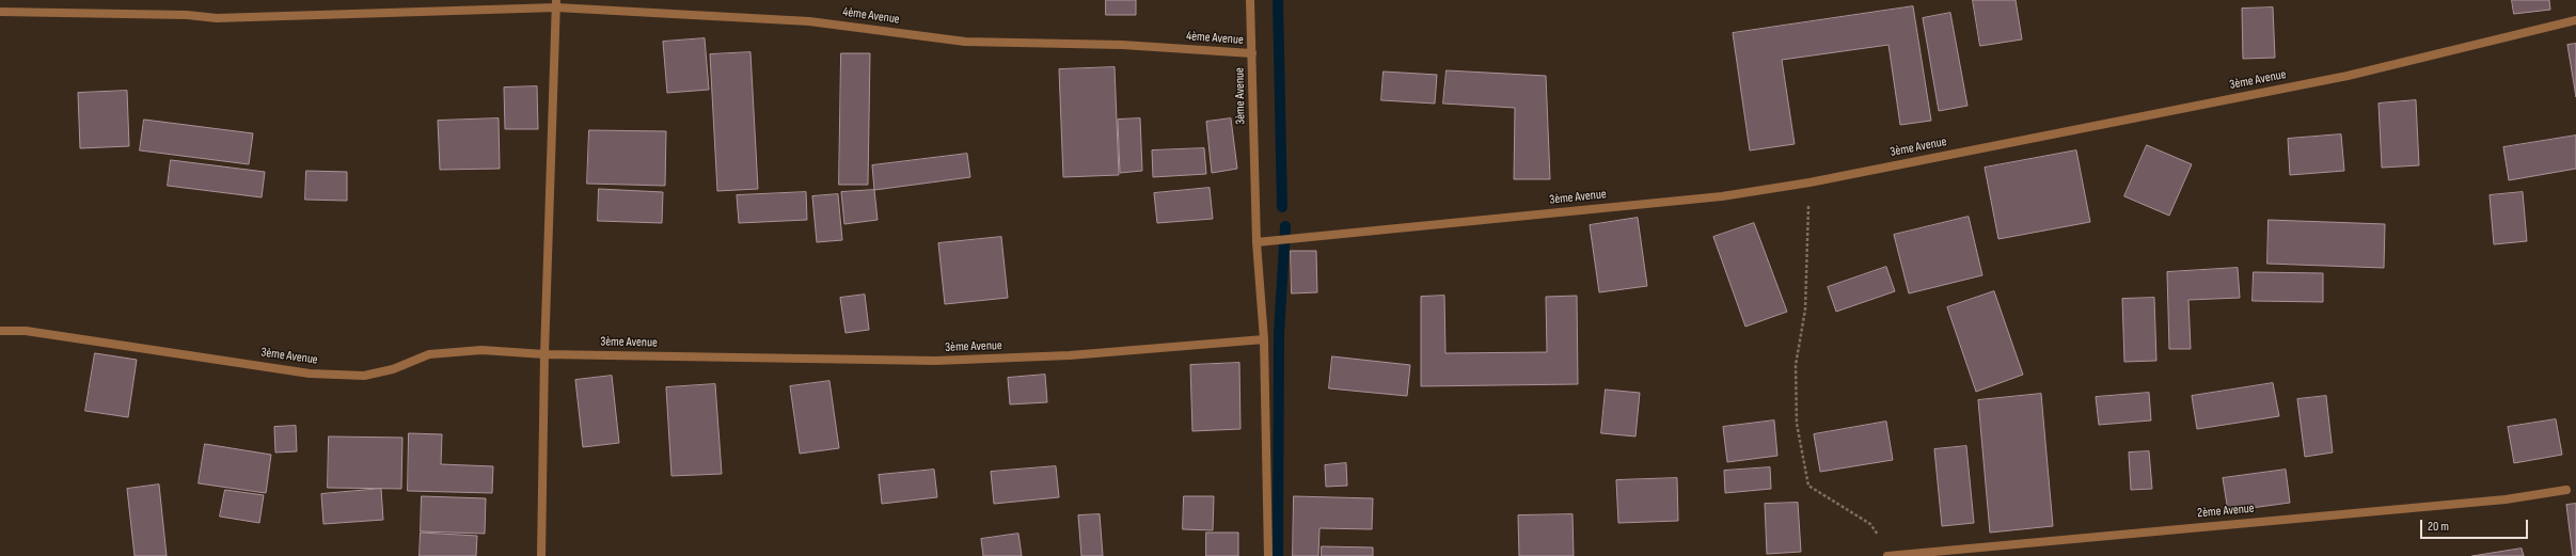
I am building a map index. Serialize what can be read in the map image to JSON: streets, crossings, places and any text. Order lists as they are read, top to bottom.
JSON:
{
  "streets": {
    "street": ["4ème Avenue", "3ème Avenue", "2ème Avenue"]
  },
  "crossings": [
    ["4ème Avenue", "3ème Avenue"]
  ],
  "scale_bar": "20 m"
}
